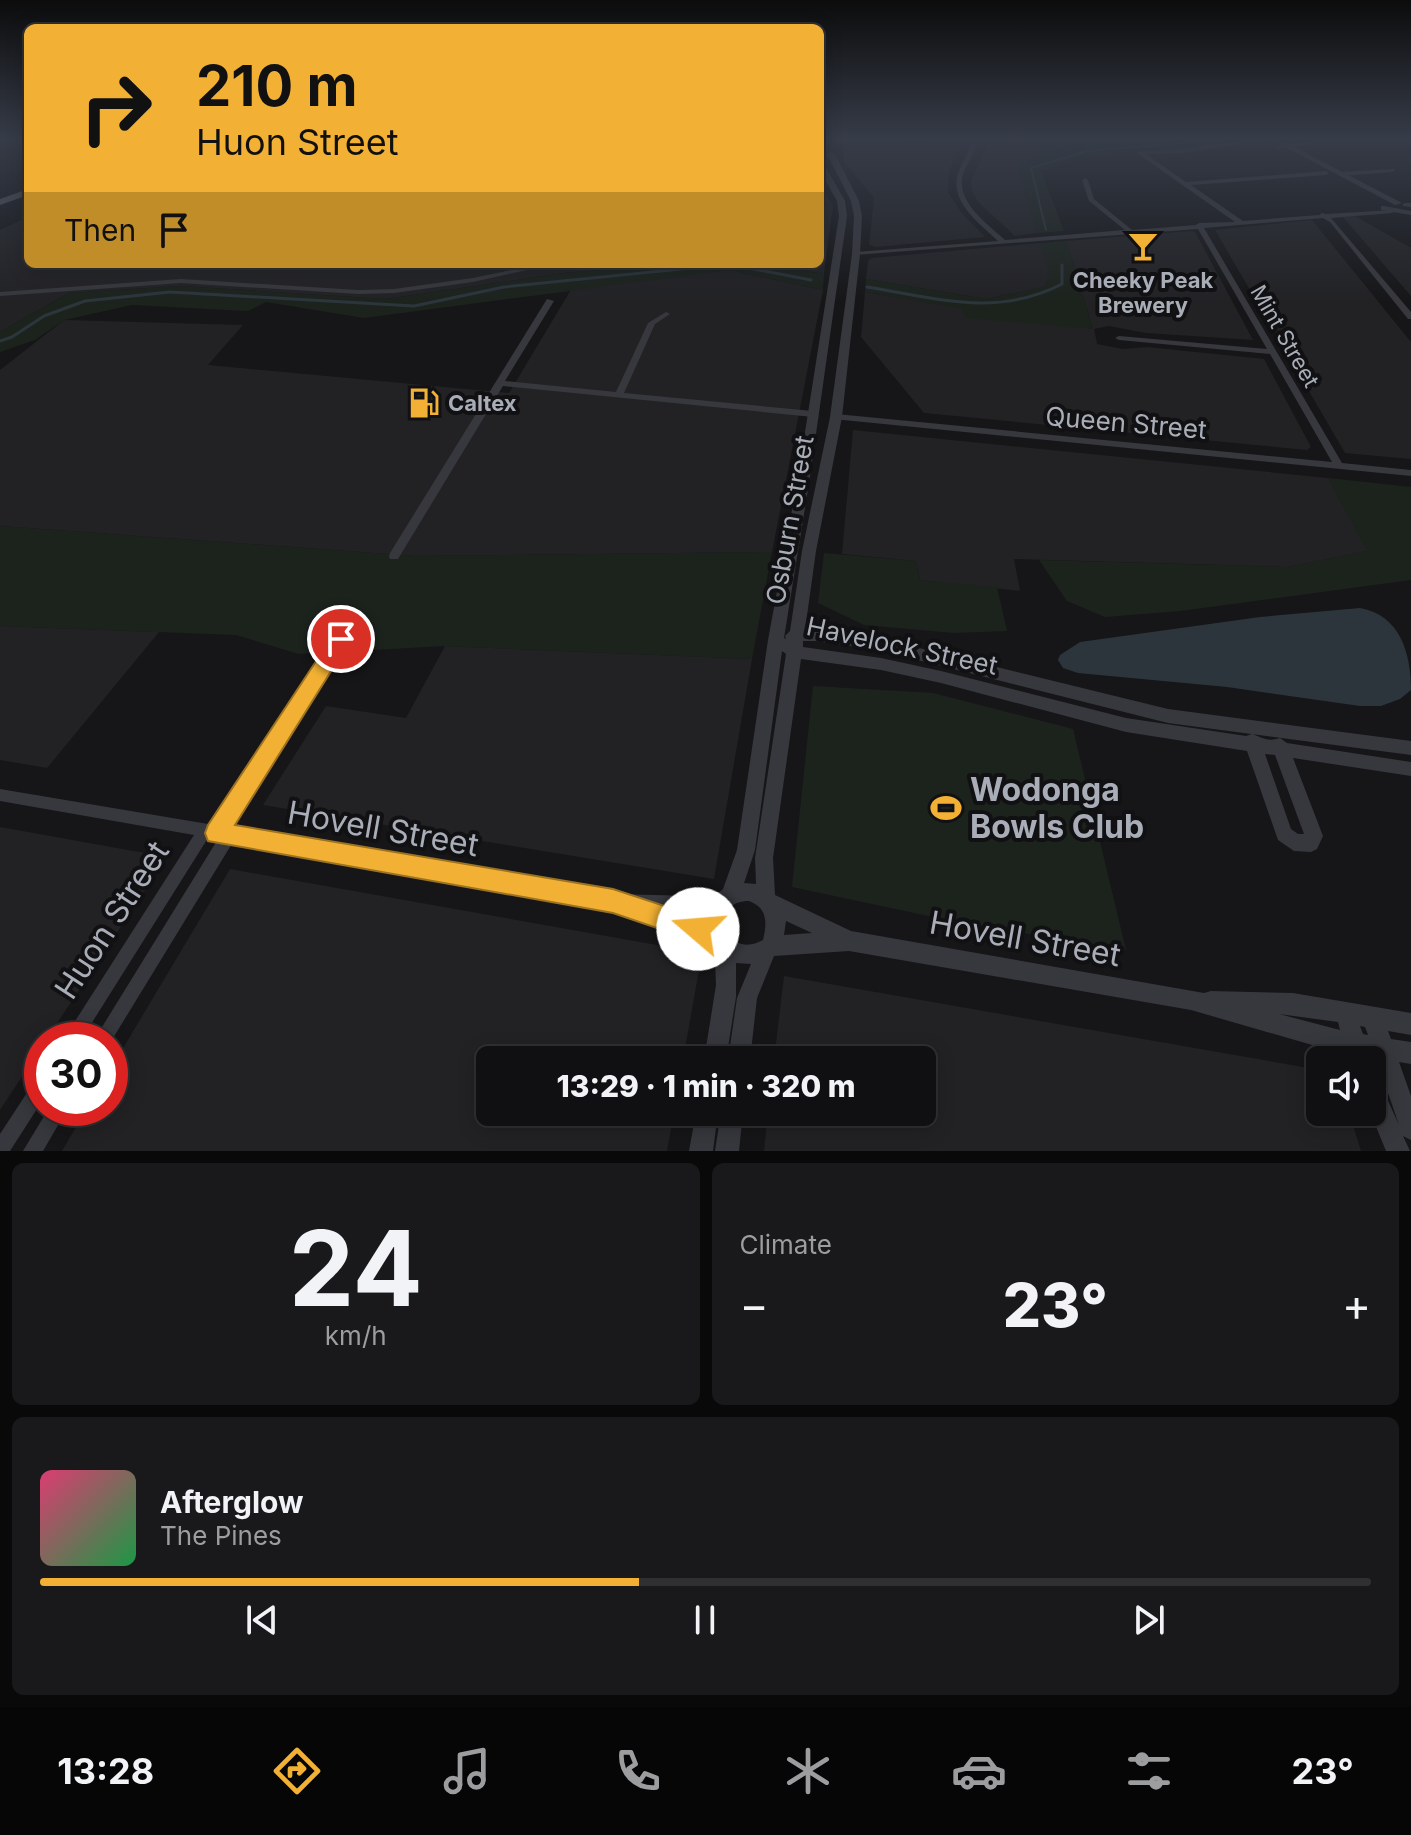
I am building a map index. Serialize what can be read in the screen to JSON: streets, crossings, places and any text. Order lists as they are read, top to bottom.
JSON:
{
  "streets": {
    "street": [
      "Mint Street",
      "Queen Street",
      "Osburn Street",
      "Havelock Street",
      "Hovell Street",
      "Huon Street"
    ]
  },
  "crossings": [
    ["Mint Street", "Queen Street"],
    ["Queen Street", "Osburn Street"],
    ["Osburn Street", "Havelock Street"],
    ["Osburn Street", "Hovell Street"],
    ["Hovell Street", "Huon Street"]
  ],
  "places": {
    "bar": ["Cheeky Peak Brewery"],
    "fuel station": ["Caltex"],
    "sports": ["Wodonga Bowls Club"]
  },
  "page": {
    "turn": ["210 m", "Huon Street"],
    "then": "Then",
    "limit": "30",
    "trip": "13:29 · 1 min · 320 m",
    "tile": [
      ["24", "km/h"],
      "Climate"
    ],
    "heat": ["−", "23°", "+"],
    "song": ["Afterglow", "The Pines"],
    "tabs": ["13:28", "23°"]
  }
}
